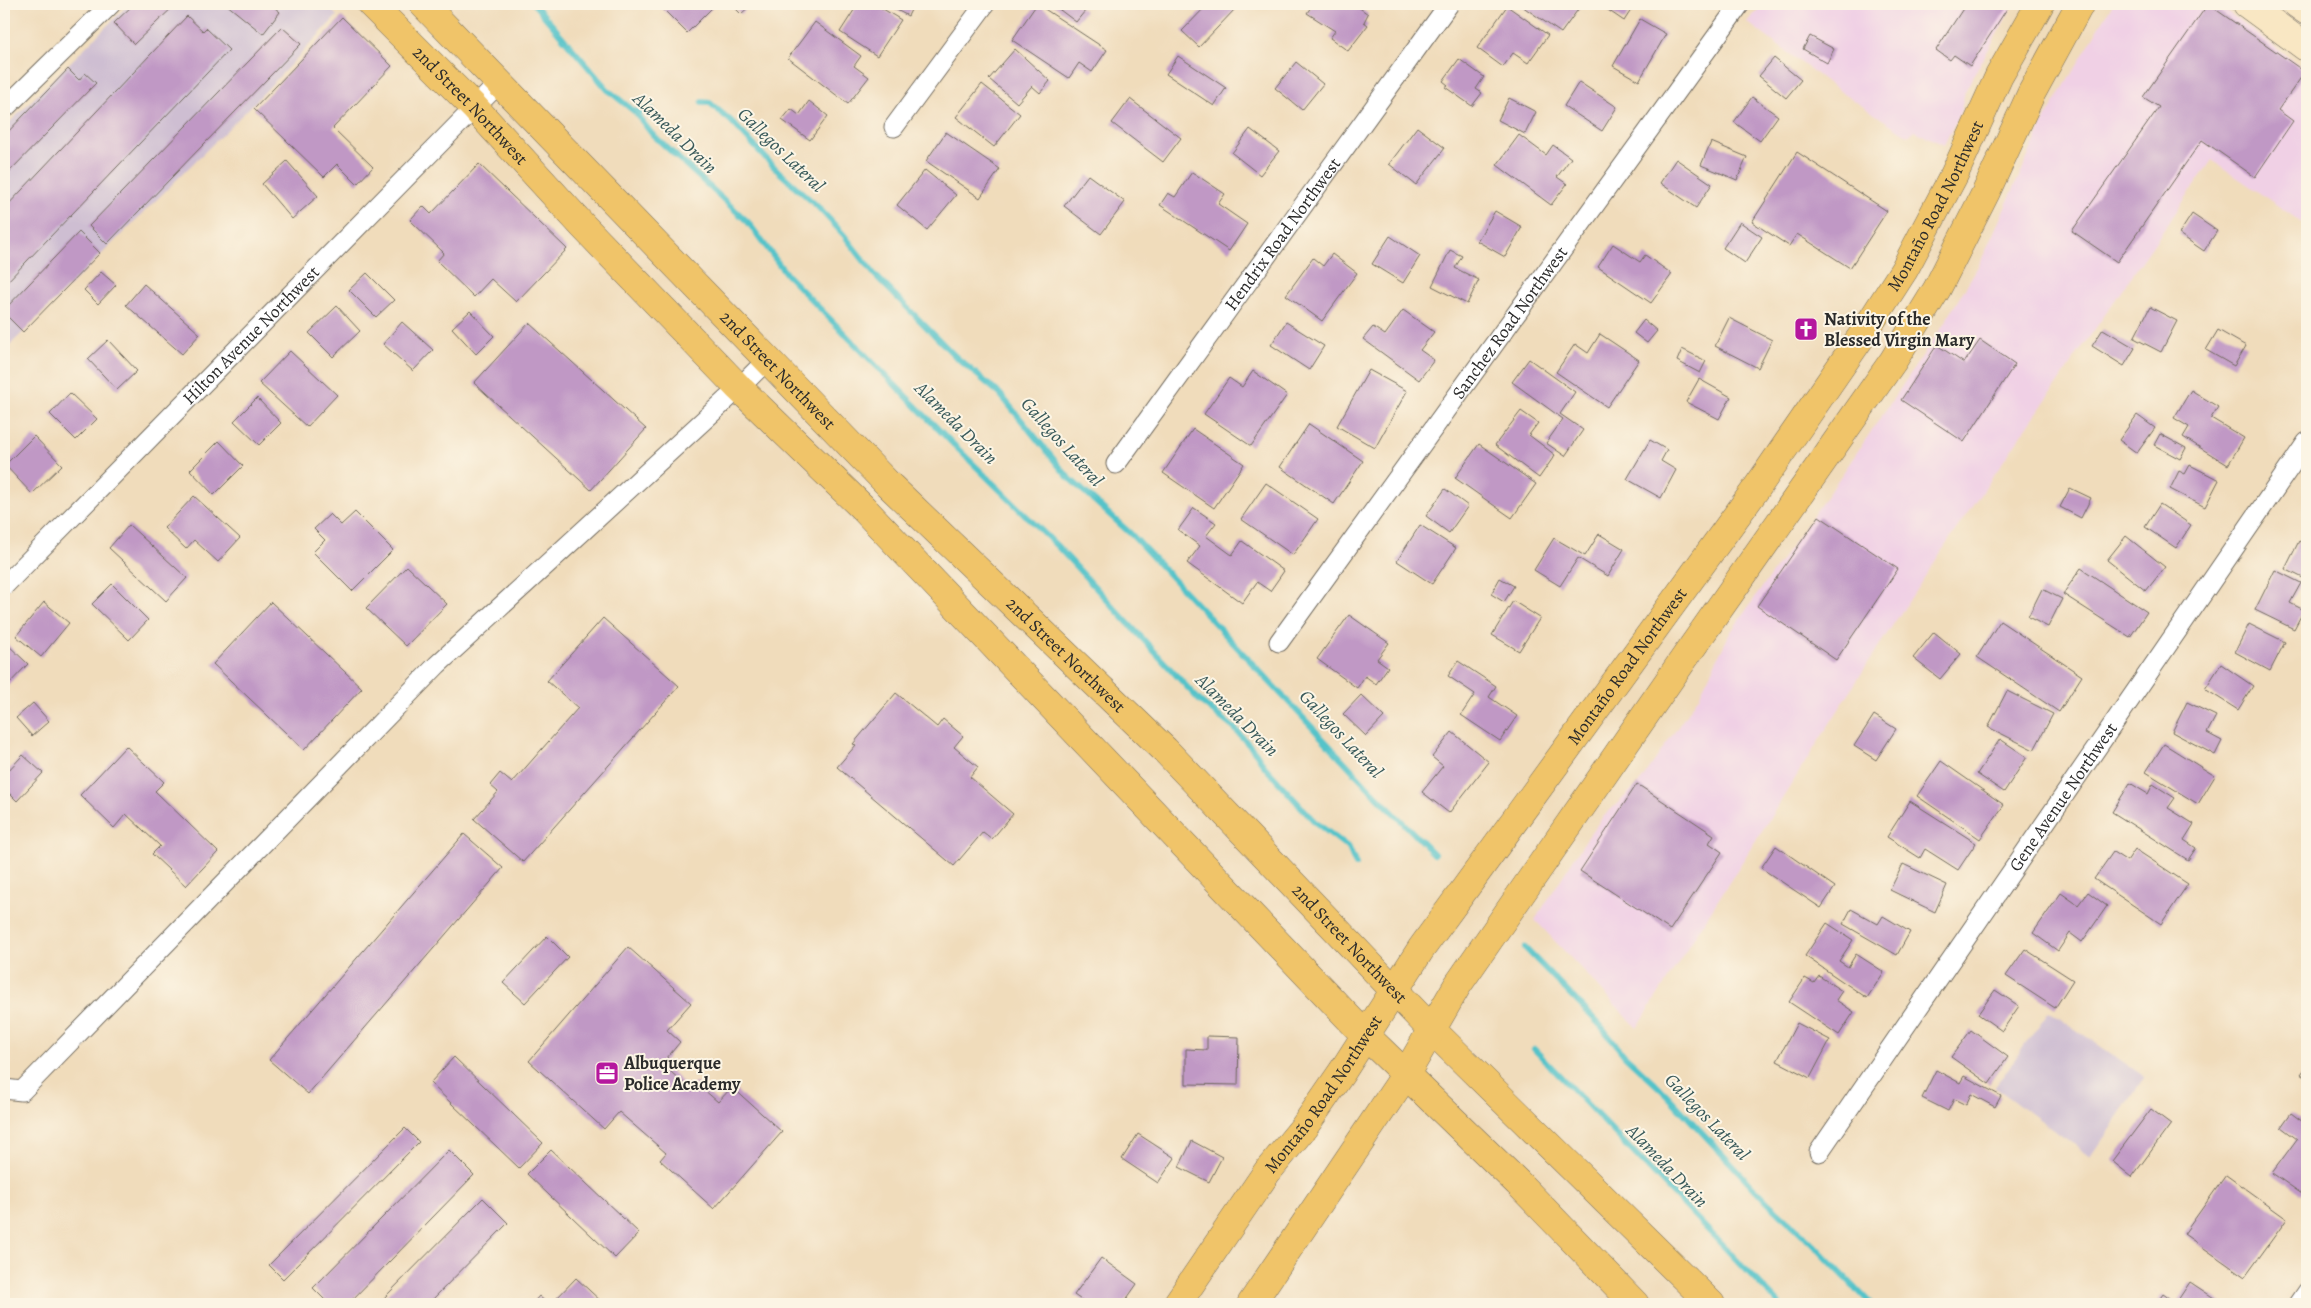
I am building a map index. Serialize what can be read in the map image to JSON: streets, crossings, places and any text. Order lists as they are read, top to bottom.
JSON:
{
  "streets": {
    "main road": ["2nd Street Northwest", "Montaño Road Northwest"],
    "street": [
      "Hendrix Road Northwest",
      "Sanchez Road Northwest",
      "Hilton Avenue Northwest",
      "Gene Avenue Northwest"
    ]
  },
  "crossings": [
    ["2nd Street Northwest", "Montaño Road Northwest"],
    ["2nd Street Northwest", "Hilton Avenue Northwest"]
  ],
  "water": ["Alameda Drain", "Gallegos Lateral"],
  "places": {
    "church": ["Nativity of the Blessed Virgin Mary"],
    "office": ["Albuquerque Police Academy"]
  }
}
